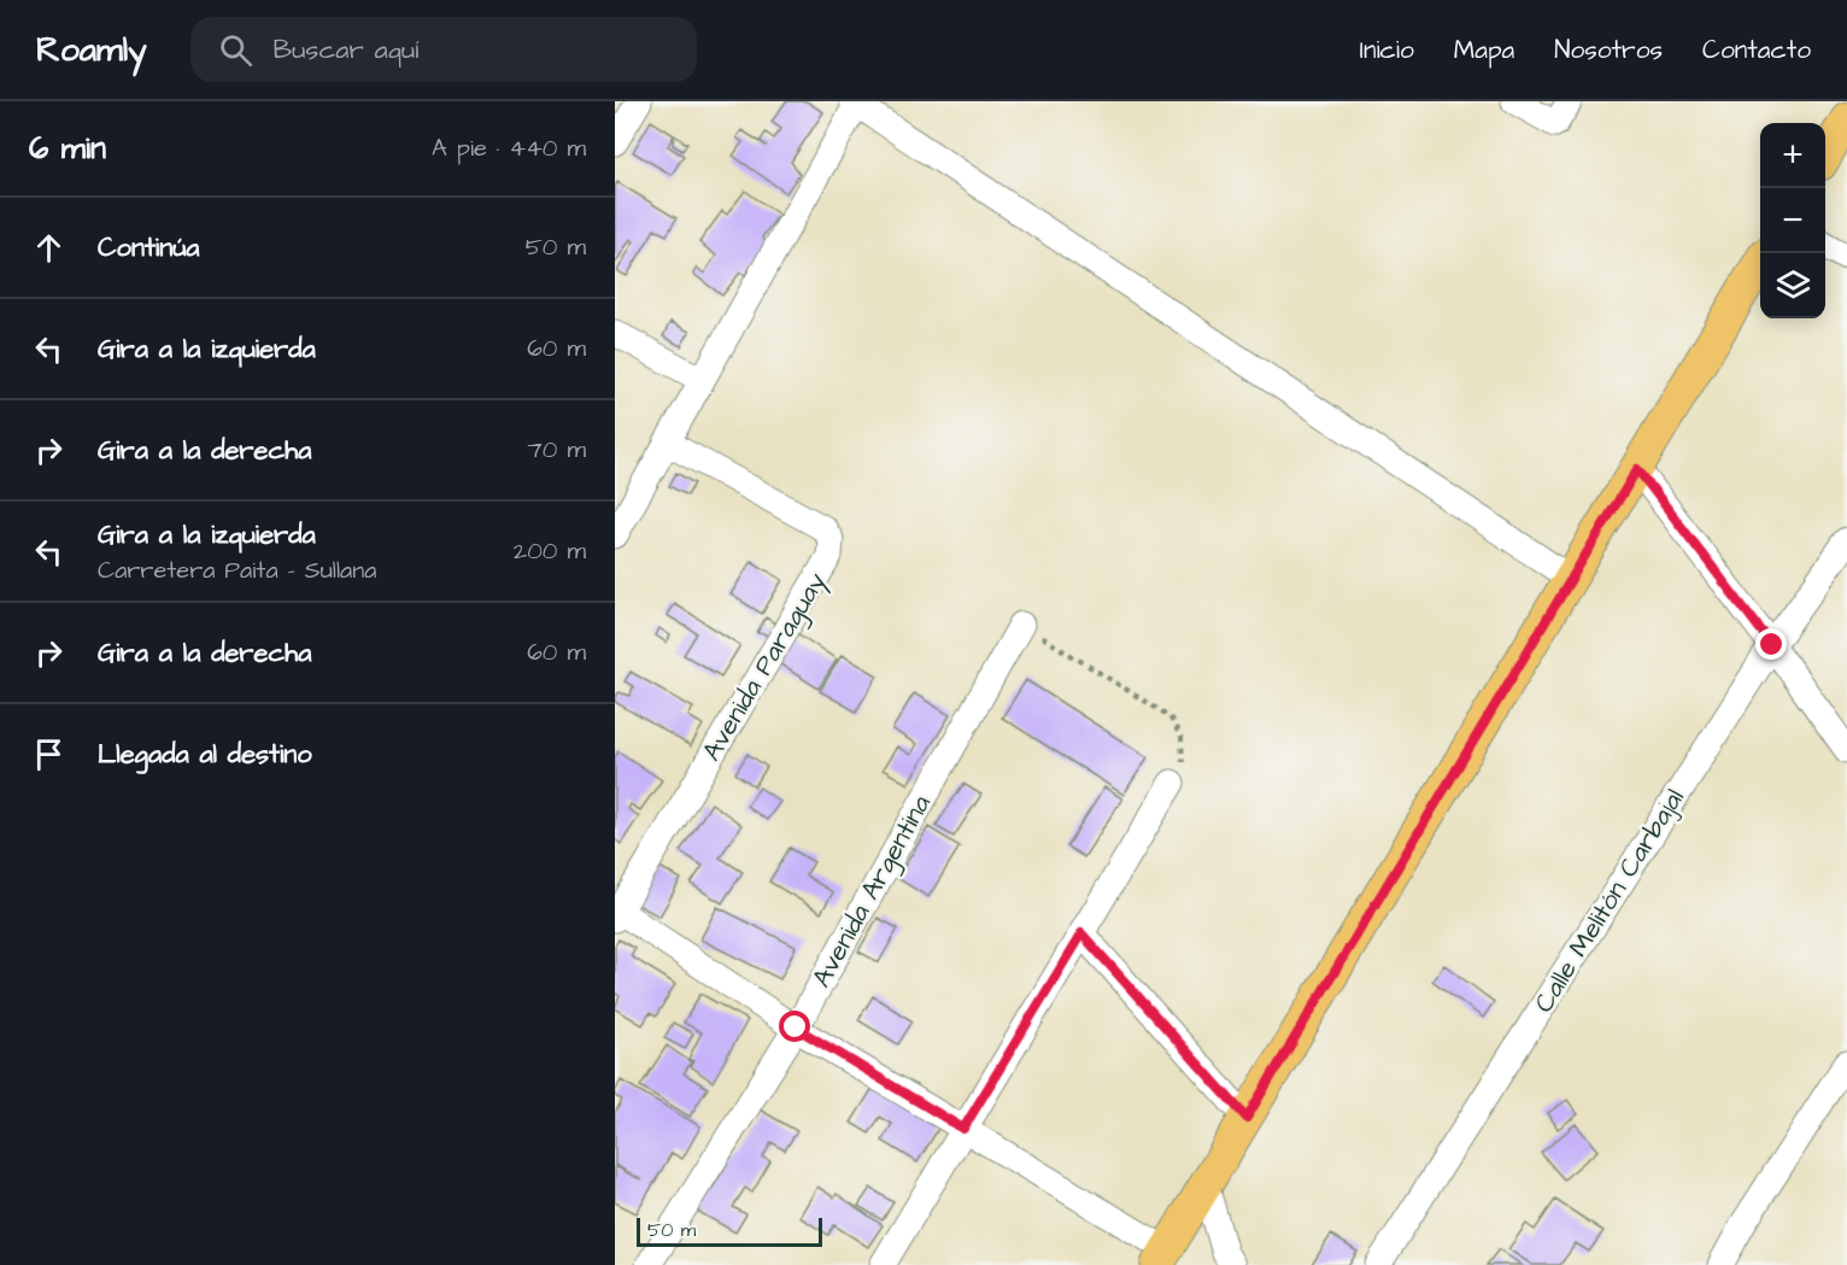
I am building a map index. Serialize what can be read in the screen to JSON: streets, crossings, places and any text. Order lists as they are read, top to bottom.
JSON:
{
  "streets": {
    "street": ["Avenida Paraguay", "Avenida Argentina", "Calle Melitón Carbajal"]
  },
  "scale_bar": "50 m",
  "page": {
    "header": "Roamly",
    "search": "Buscar aquí",
    "nav": [
      "Inicio",
      "Mapa",
      "Nosotros",
      "Contacto"
    ],
    "heading": ["6 min", "A pie · 440 m"],
    "map_buttons": ["+", "−"],
    "list": [
      ["Continúa", "50 m"],
      ["Gira a la izquierda", "60 m"],
      ["Gira a la derecha", "70 m"],
      ["Gira a la izquierda", "Carretera Paita - Sullana", "200 m"],
      ["Gira a la derecha", "60 m"],
      "Llegada al destino"
    ],
    "scale": "50 m"
  }
}
